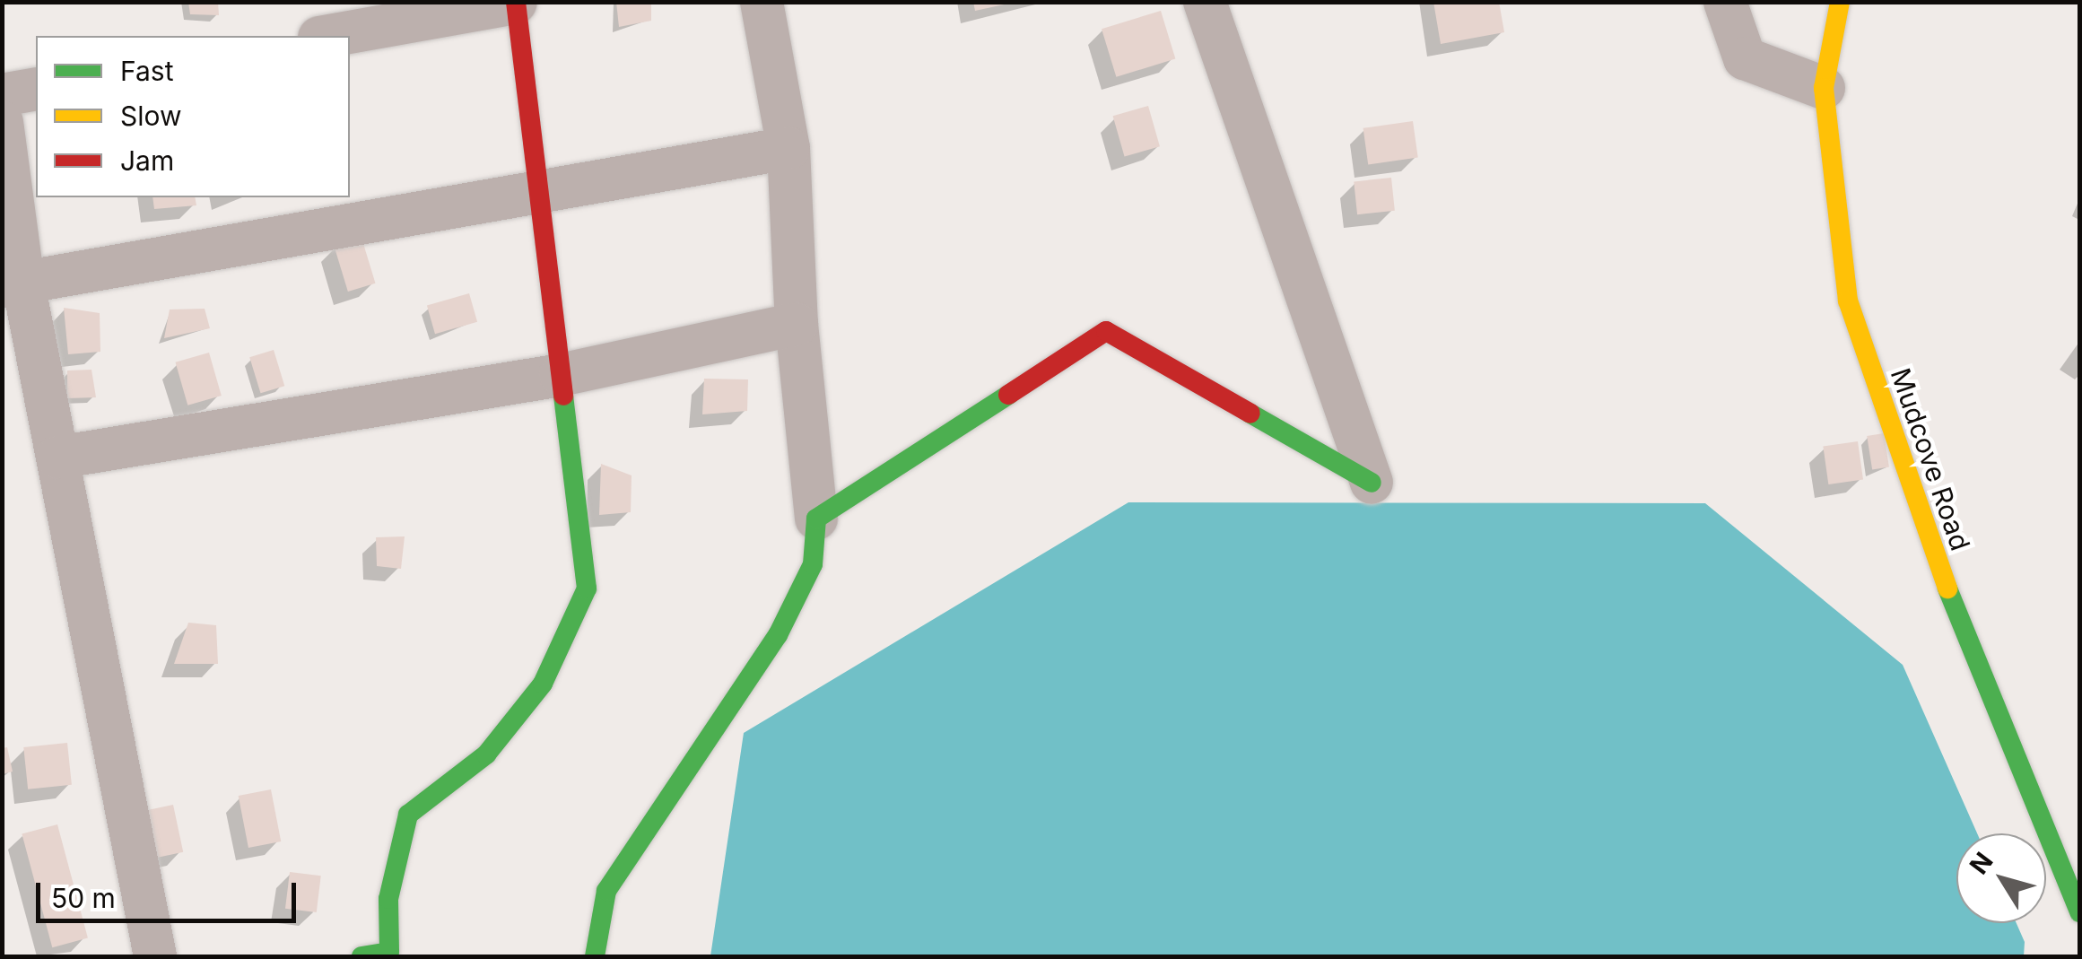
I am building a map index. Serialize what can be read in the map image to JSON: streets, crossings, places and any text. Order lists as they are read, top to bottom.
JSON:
{
  "streets": {
    "street": ["Mudcove Road"]
  },
  "legend": ["Fast", "Slow", "Jam"],
  "scale_bar": "50 m",
  "north": "top left"
}
